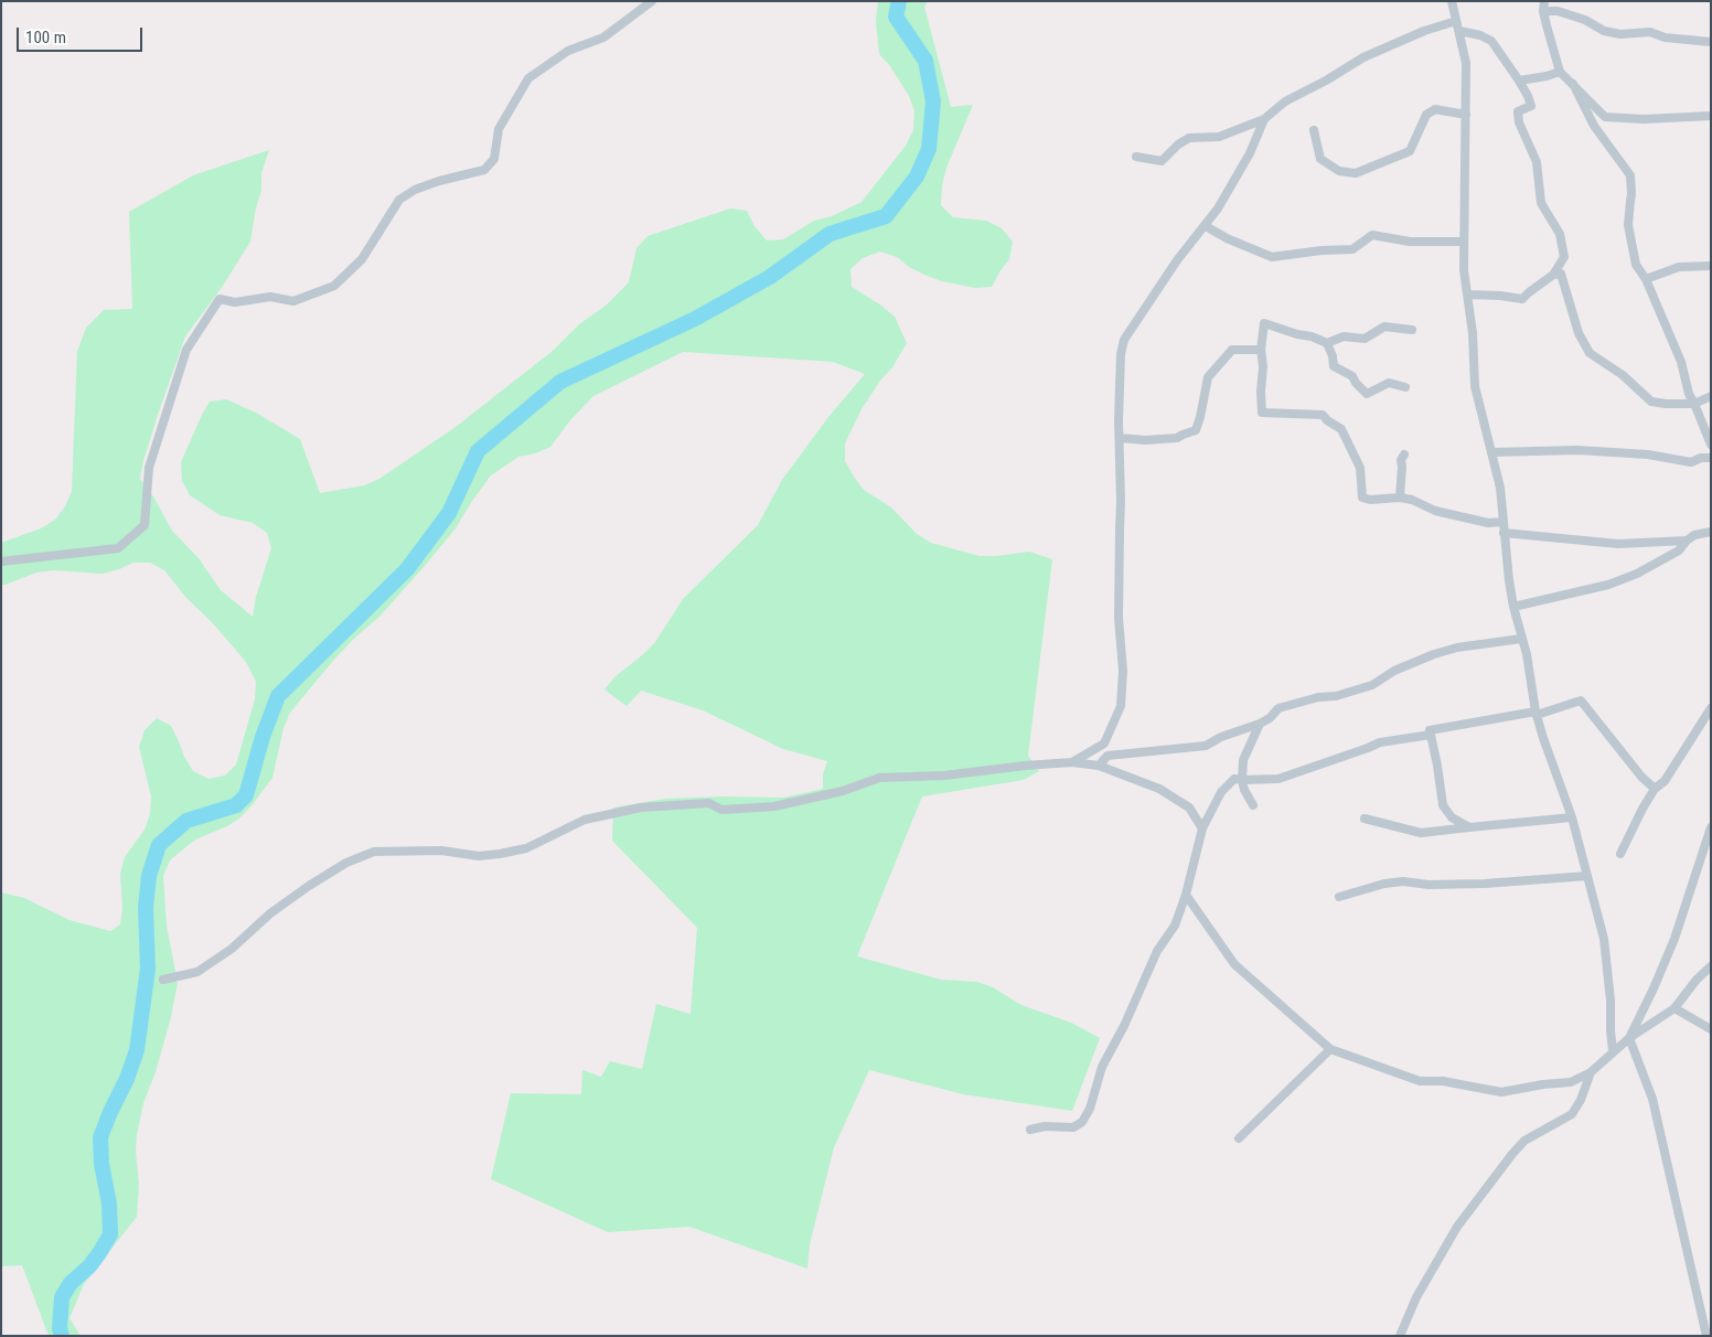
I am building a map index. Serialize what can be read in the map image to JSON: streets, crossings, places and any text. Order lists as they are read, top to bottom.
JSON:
{
  "scale_bar": "100 m"
}
